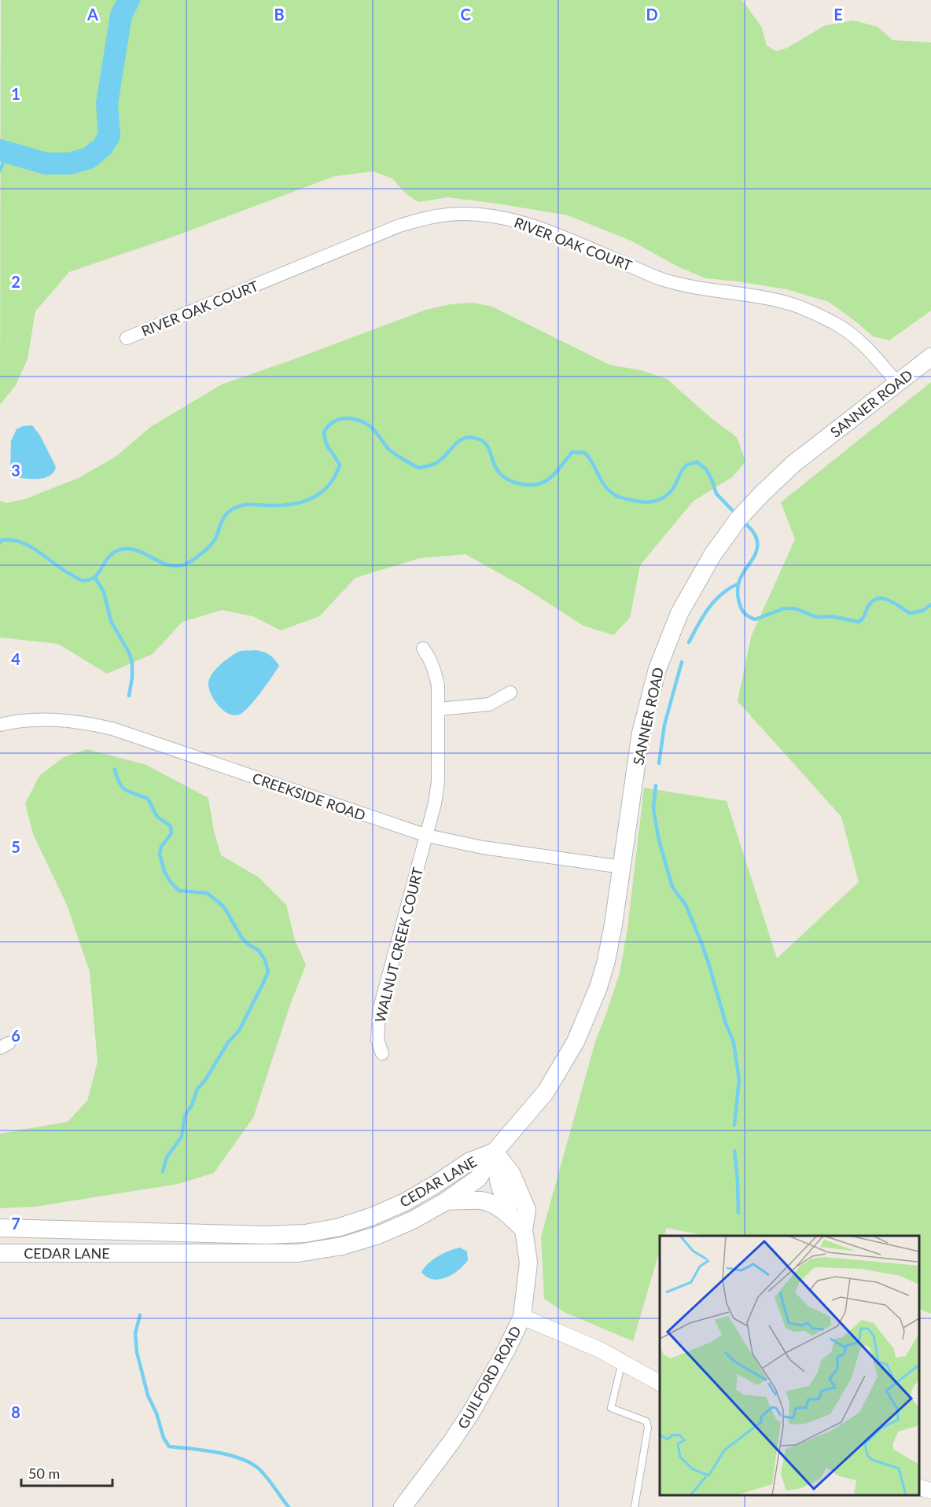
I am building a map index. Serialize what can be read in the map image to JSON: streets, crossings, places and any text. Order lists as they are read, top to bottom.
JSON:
{
  "streets": {
    "main road": ["SANNER ROAD", "CEDAR LANE", "GUILFORD ROAD"],
    "street": ["RIVER OAK COURT", "CREEKSIDE ROAD", "WALNUT CREEK COURT"]
  },
  "crossings": [
    ["RIVER OAK COURT", "SANNER ROAD"],
    ["SANNER ROAD", "CREEKSIDE ROAD"],
    ["SANNER ROAD", "CEDAR LANE"],
    ["SANNER ROAD", "GUILFORD ROAD"],
    ["CREEKSIDE ROAD", "WALNUT CREEK COURT"],
    ["CEDAR LANE", "GUILFORD ROAD"]
  ],
  "scale_bar": "50 m",
  "grid": {
    "columns": [
      "A",
      "B",
      "C",
      "D",
      "E"
    ],
    "rows": [
      "1",
      "2",
      "3",
      "4",
      "5",
      "6",
      "7",
      "8"
    ]
  }
}
